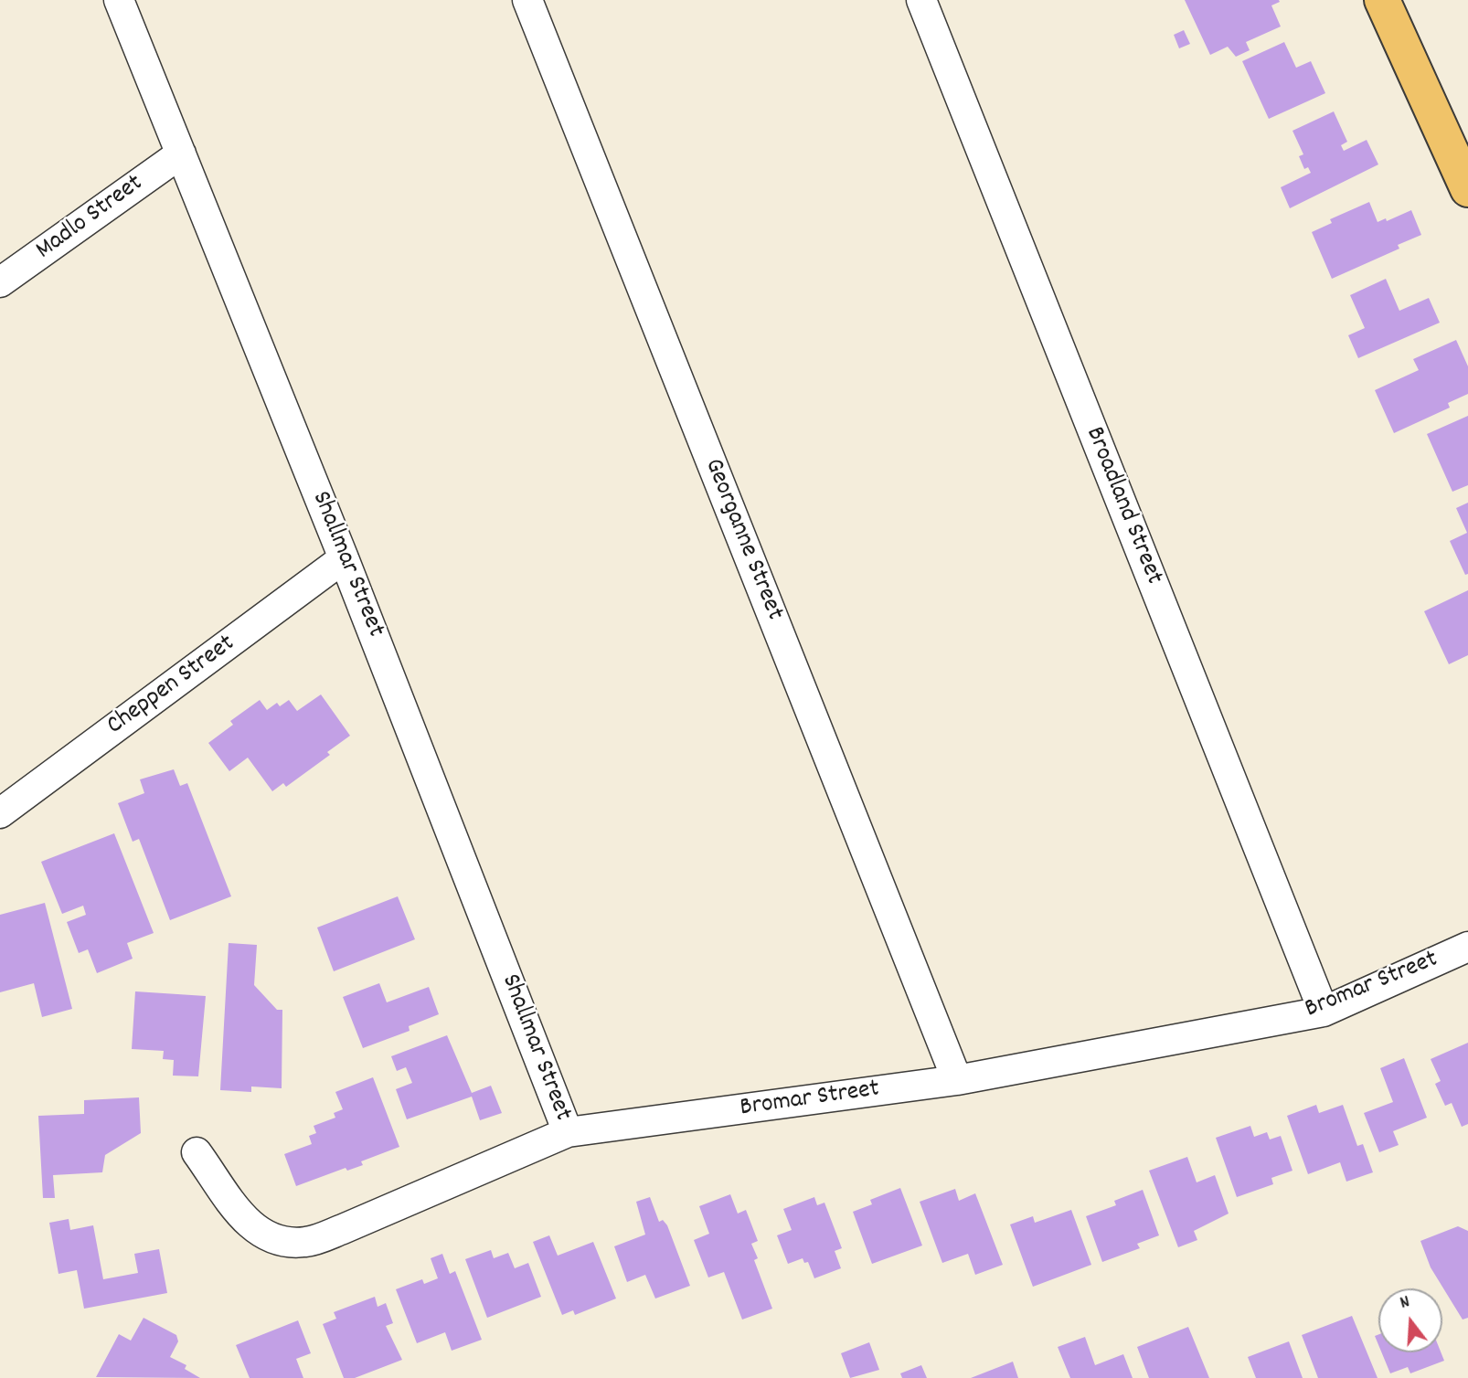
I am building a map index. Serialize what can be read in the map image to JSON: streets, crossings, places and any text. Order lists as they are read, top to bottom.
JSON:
{
  "streets": {
    "street": [
      "Madlo Street",
      "Broadland Street",
      "Georganne Street",
      "Shallmar Street",
      "Cheppen Street",
      "Bromar Street"
    ]
  },
  "crossings": [
    ["Madlo Street", "Shallmar Street"],
    ["Broadland Street", "Bromar Street"],
    ["Georganne Street", "Bromar Street"],
    ["Shallmar Street", "Cheppen Street"],
    ["Shallmar Street", "Bromar Street"]
  ],
  "north": "top"
}
